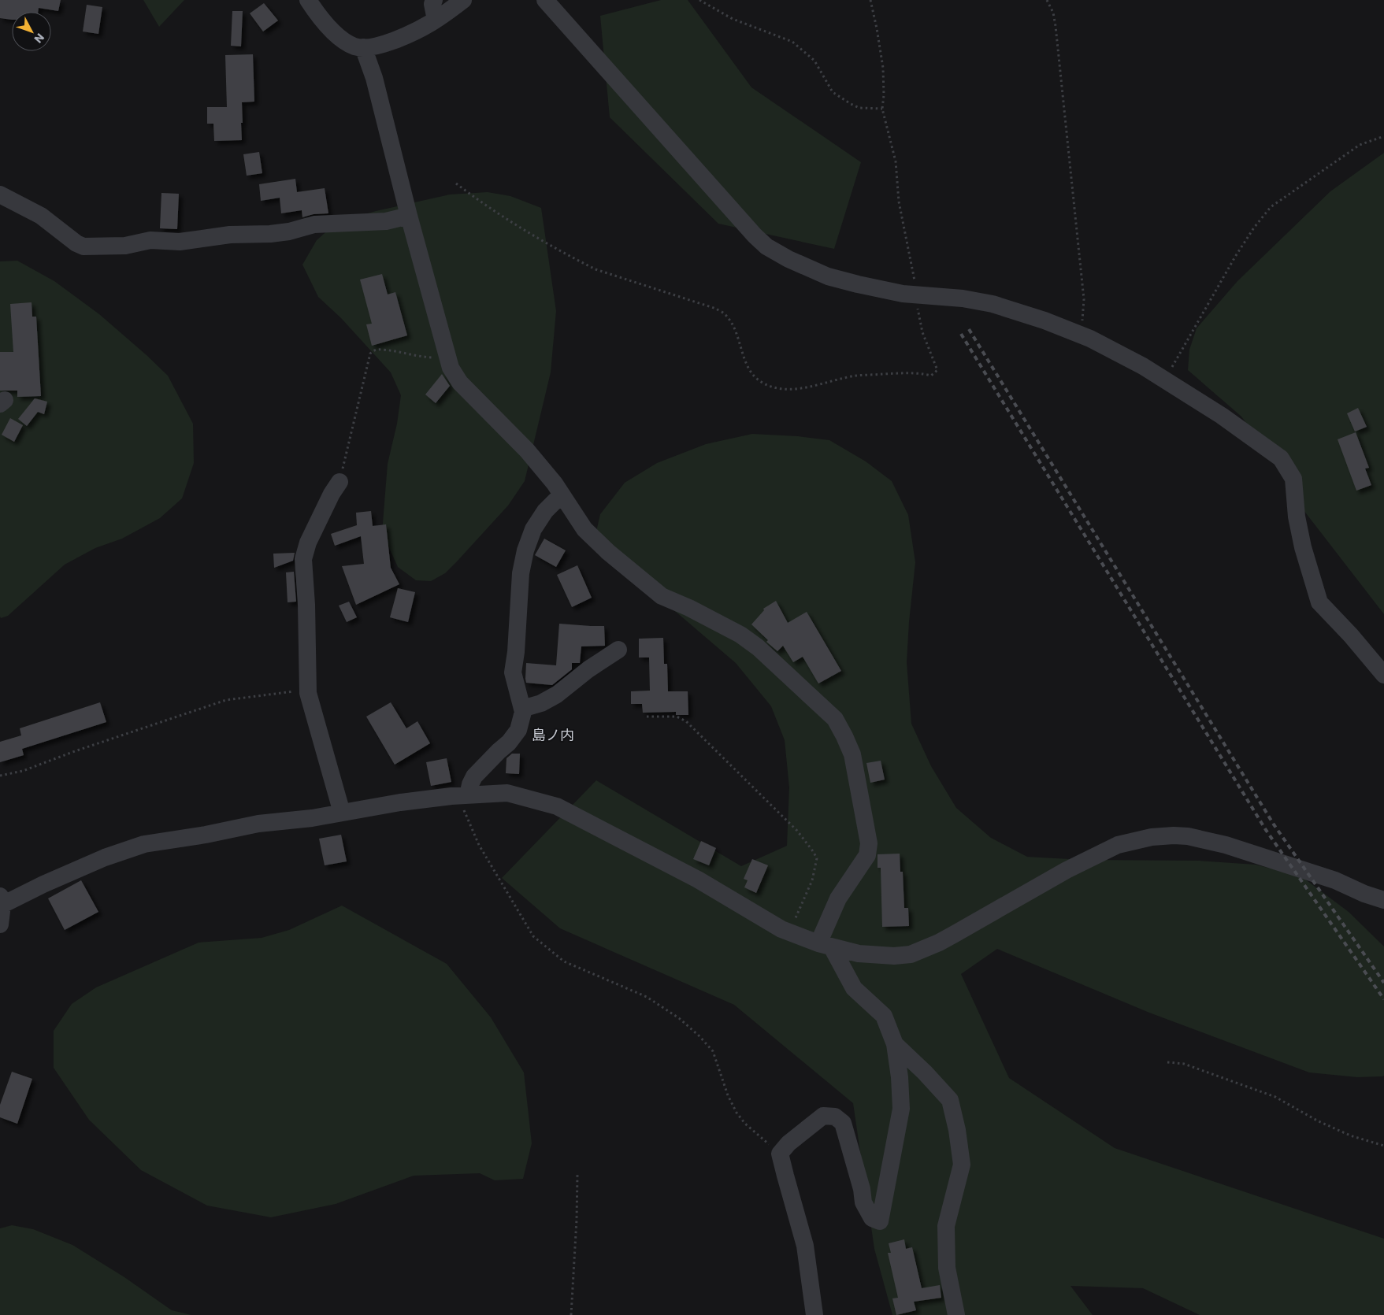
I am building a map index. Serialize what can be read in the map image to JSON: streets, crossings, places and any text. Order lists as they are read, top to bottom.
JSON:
{
  "districts": ["島ノ内"],
  "north": "bottom right"
}
